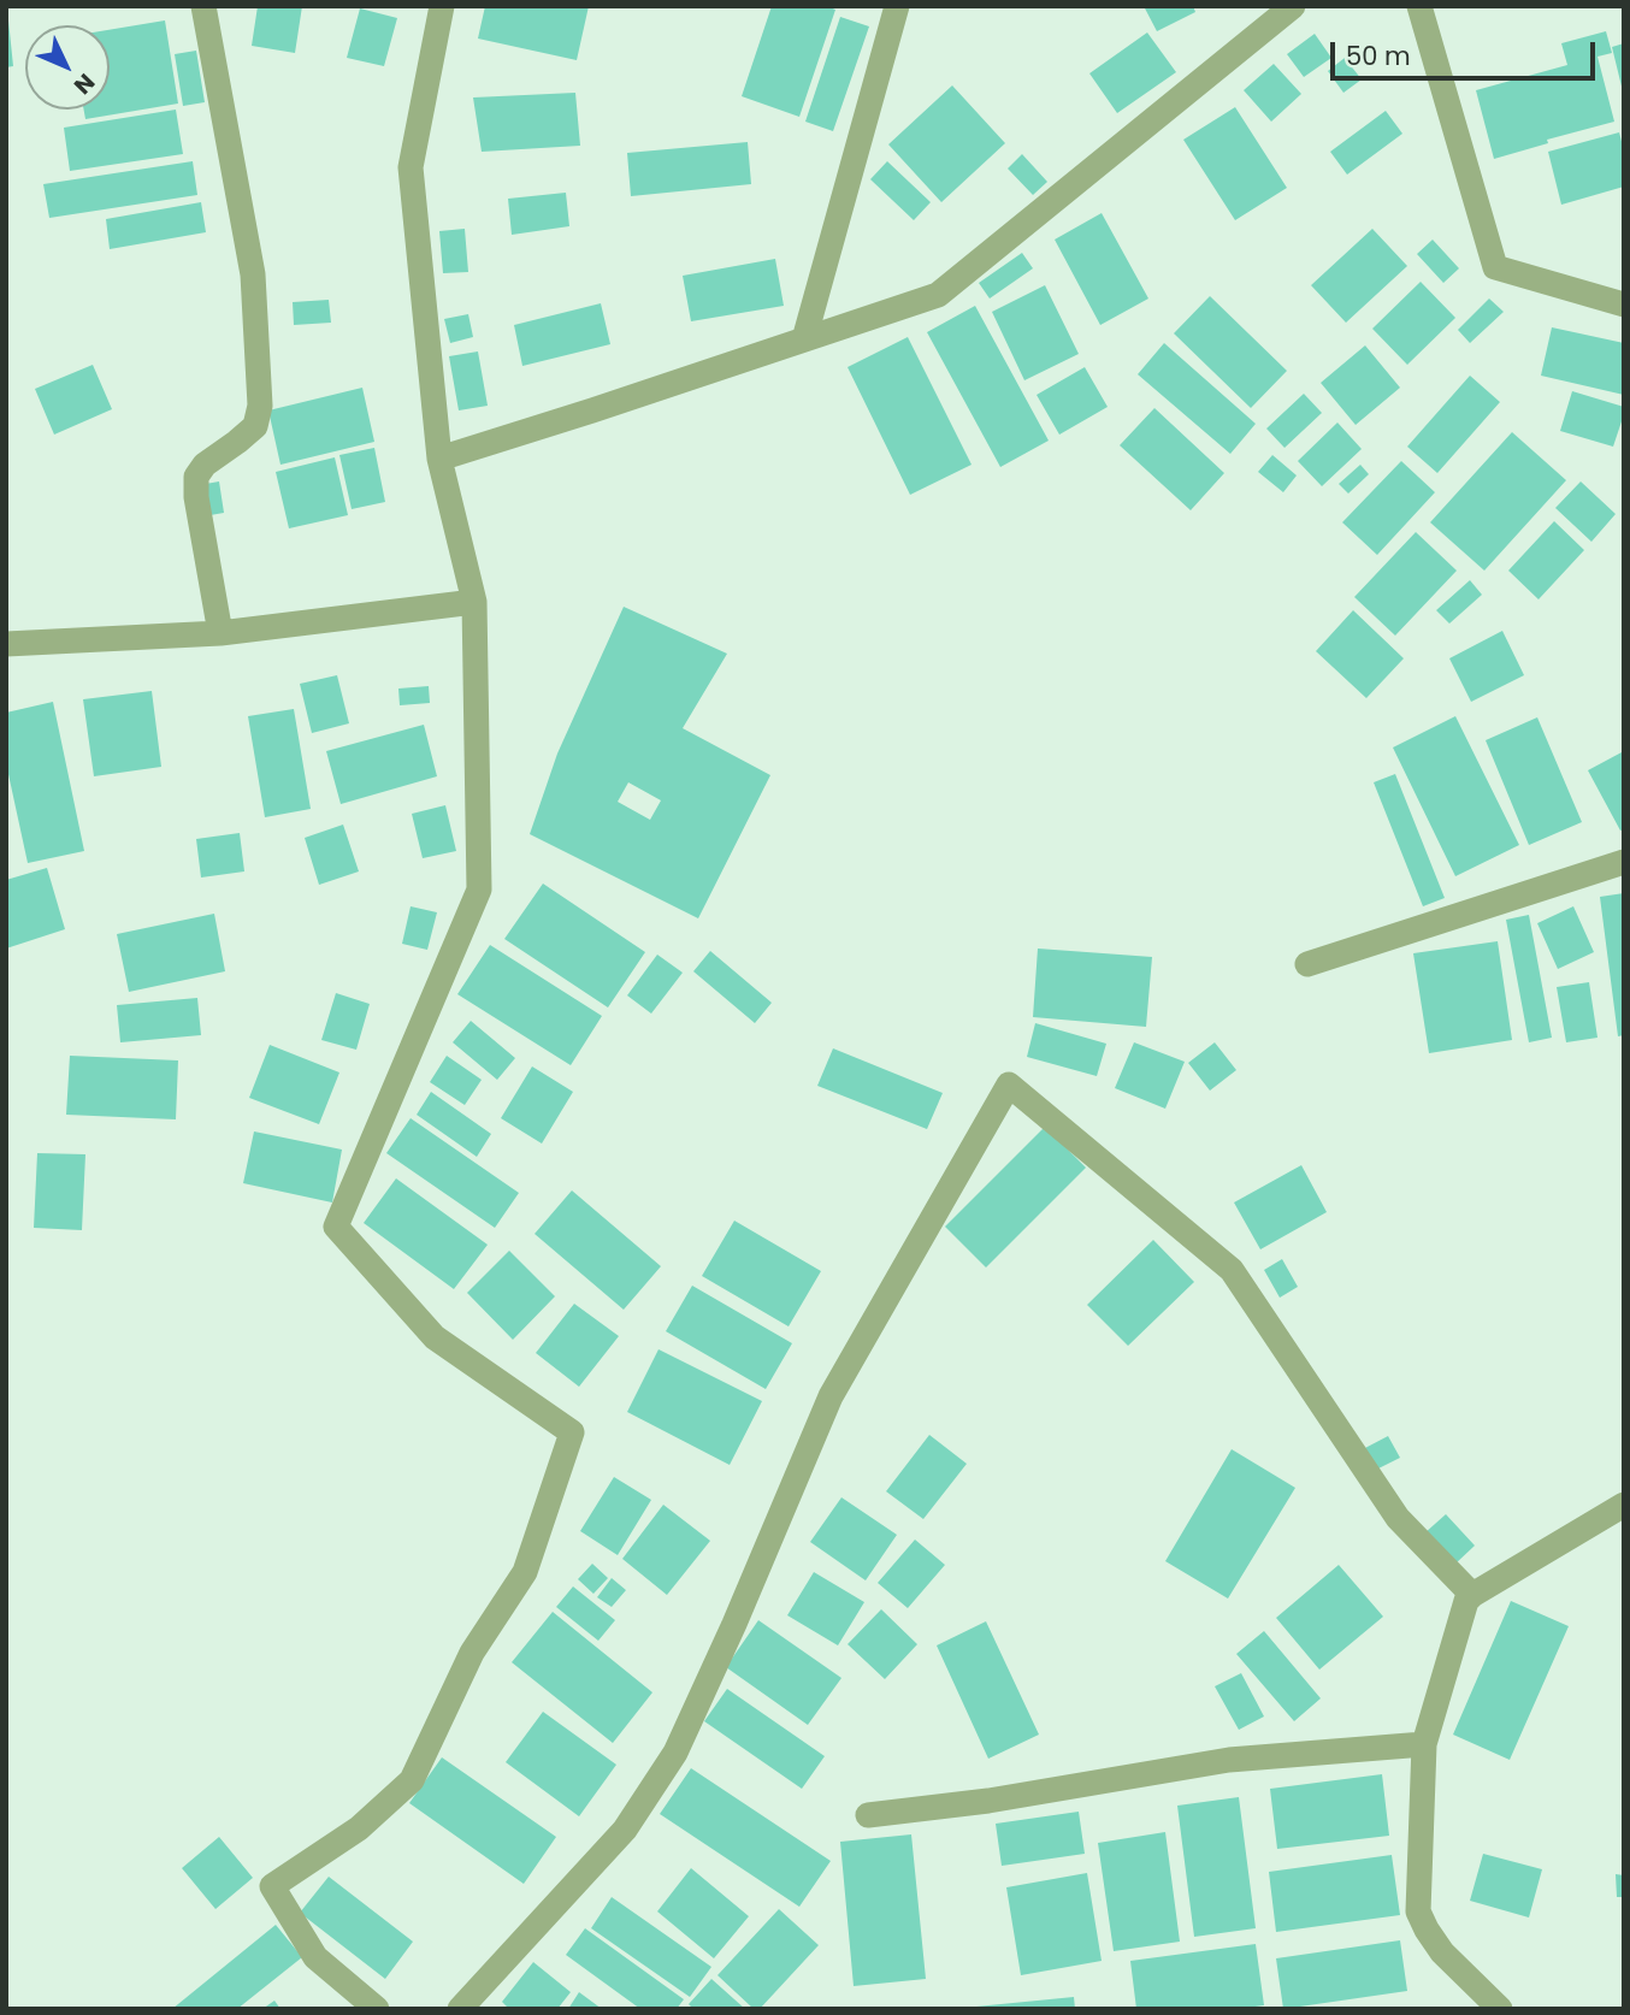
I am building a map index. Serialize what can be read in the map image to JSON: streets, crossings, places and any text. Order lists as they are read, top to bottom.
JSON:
{
  "scale_bar": "50 m",
  "north": "bottom right"
}
